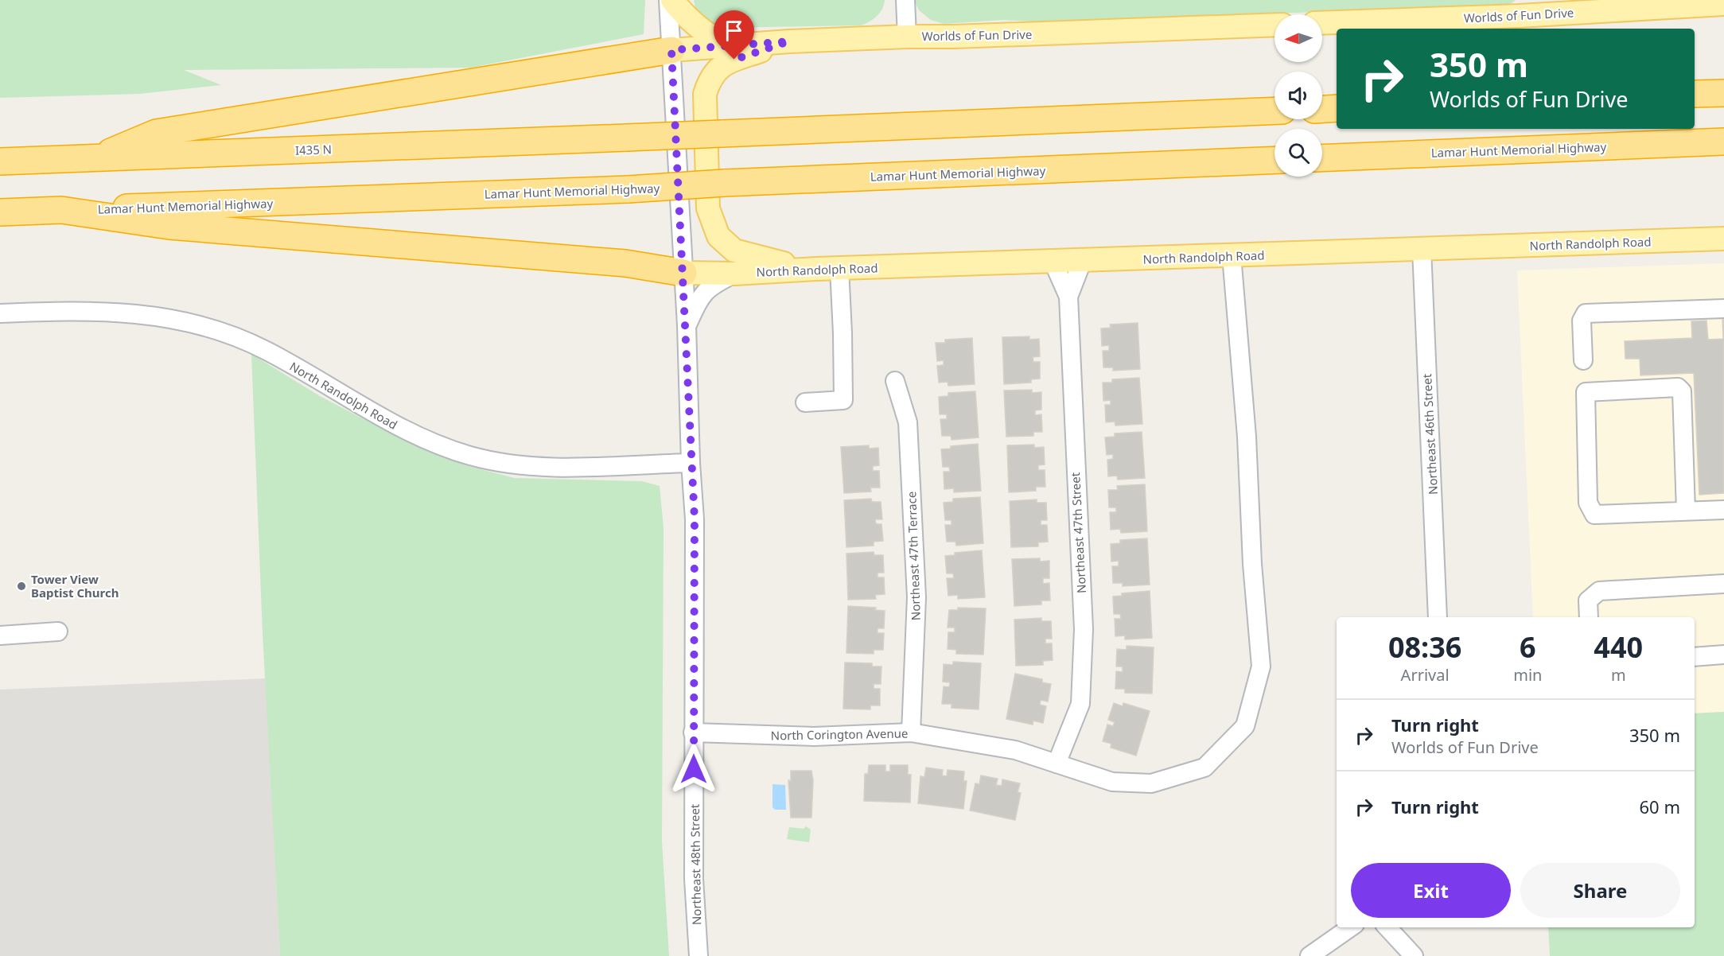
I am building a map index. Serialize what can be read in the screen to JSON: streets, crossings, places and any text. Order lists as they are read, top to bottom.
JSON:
{
  "streets": {
    "highway": ["I435 N", "Lamar Hunt Memorial Highway"],
    "main road": ["Worlds of Fun Drive", "North Randolph Road"],
    "street": [
      "Northeast 46th Street",
      "Northeast 47th Street",
      "Northeast 47th Terrace",
      "North Corington Avenue",
      "Northeast 48th Street"
    ]
  },
  "crossings": [
    ["Worlds of Fun Drive", "Northeast 48th Street"],
    ["North Randolph Road", "Northeast 46th Street"],
    ["North Randolph Road", "Northeast 47th Street"],
    ["North Randolph Road", "North Corington Avenue"],
    ["North Randolph Road", "Northeast 48th Street"],
    ["Northeast 47th Street", "North Corington Avenue"],
    ["Northeast 47th Terrace", "North Corington Avenue"],
    ["North Corington Avenue", "Northeast 48th Street"]
  ],
  "places": ["Tower View Baptist Church"],
  "north": "left",
  "page": {
    "turn": ["350 m", "Worlds of Fun Drive"],
    "eta": [
      "08:36",
      "Arrival",
      "6",
      "min",
      "440",
      "m"
    ],
    "list": [
      {
        "name": "Turn right",
        "note": "Worlds of Fun Drive",
        "value": "350 m"
      },
      {
        "name": "Turn right",
        "value": "60 m"
      }
    ],
    "buttons": ["Exit", "Share"]
  }
}
